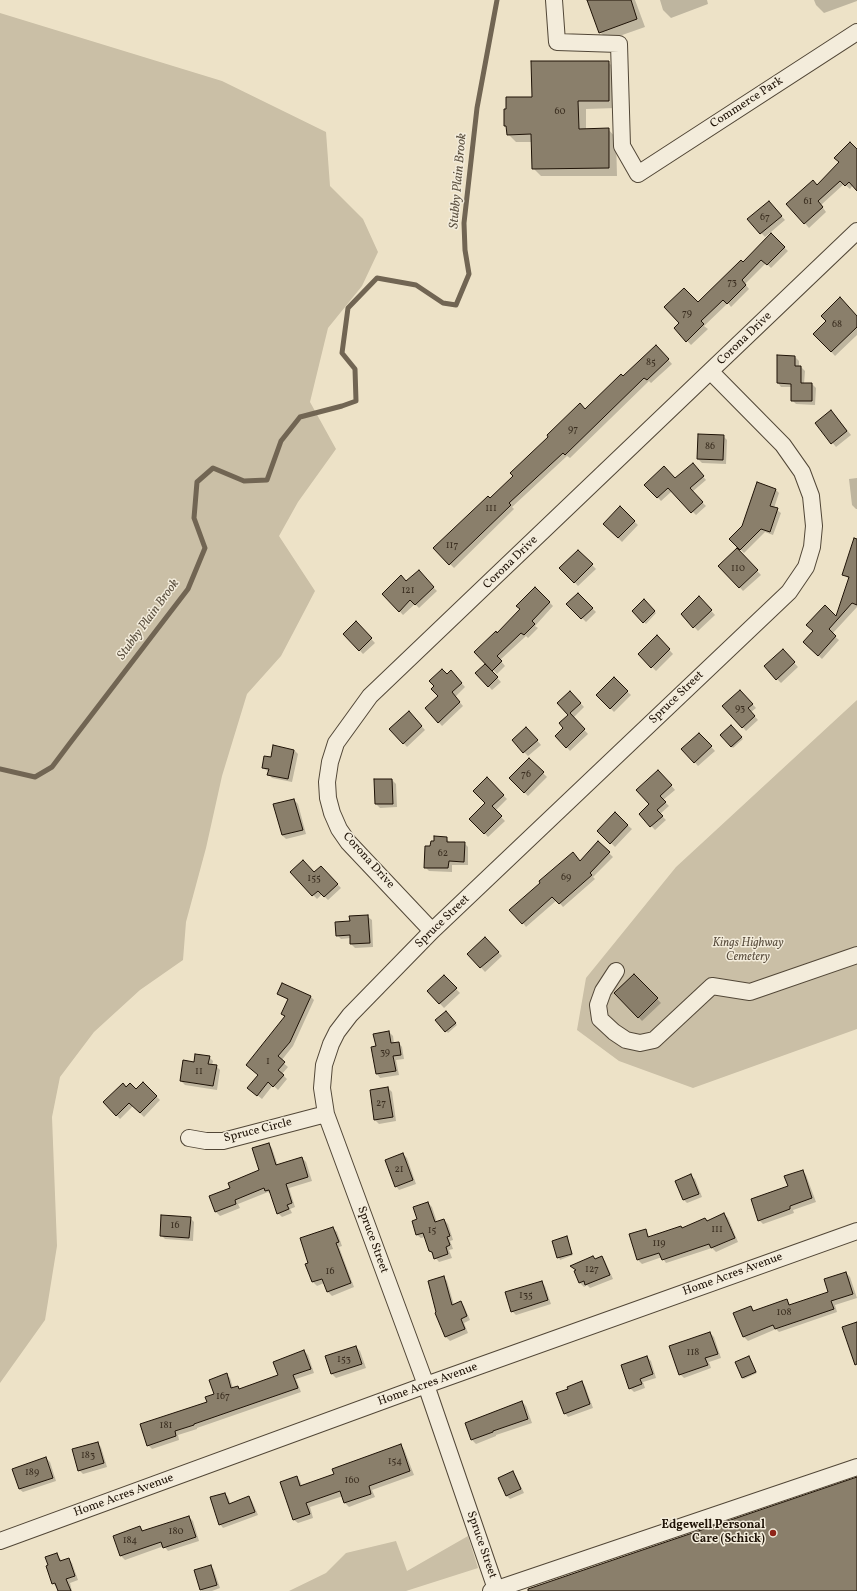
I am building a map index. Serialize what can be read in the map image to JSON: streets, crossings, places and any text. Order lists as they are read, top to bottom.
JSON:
{
  "streets": {
    "street": [
      "Commerce Park",
      "Corona Drive",
      "Spruce Street",
      "Spruce Circle",
      "Home Acres Avenue"
    ]
  },
  "crossings": [
    ["Corona Drive", "Spruce Street"],
    ["Spruce Street", "Spruce Circle"],
    ["Spruce Street", "Home Acres Avenue"]
  ],
  "water": ["Stubby Plain Brook"],
  "parks": ["Kings Highway Cemetery"],
  "places": ["Edgewell Personal Care (Schick)"],
  "house_numbers": [
    "60",
    "61",
    "67",
    "73",
    "79",
    "68",
    "85",
    "97",
    "86",
    "111",
    "117",
    "110",
    "121",
    "93",
    "76",
    "62",
    "69",
    "155",
    "39",
    "1",
    "11",
    "27",
    "21",
    "16",
    "111",
    "15",
    "119",
    "127",
    "16",
    "135",
    "108",
    "118",
    "153",
    "167",
    "181",
    "183",
    "154",
    "189",
    "160",
    "180",
    "184"
  ]
}
